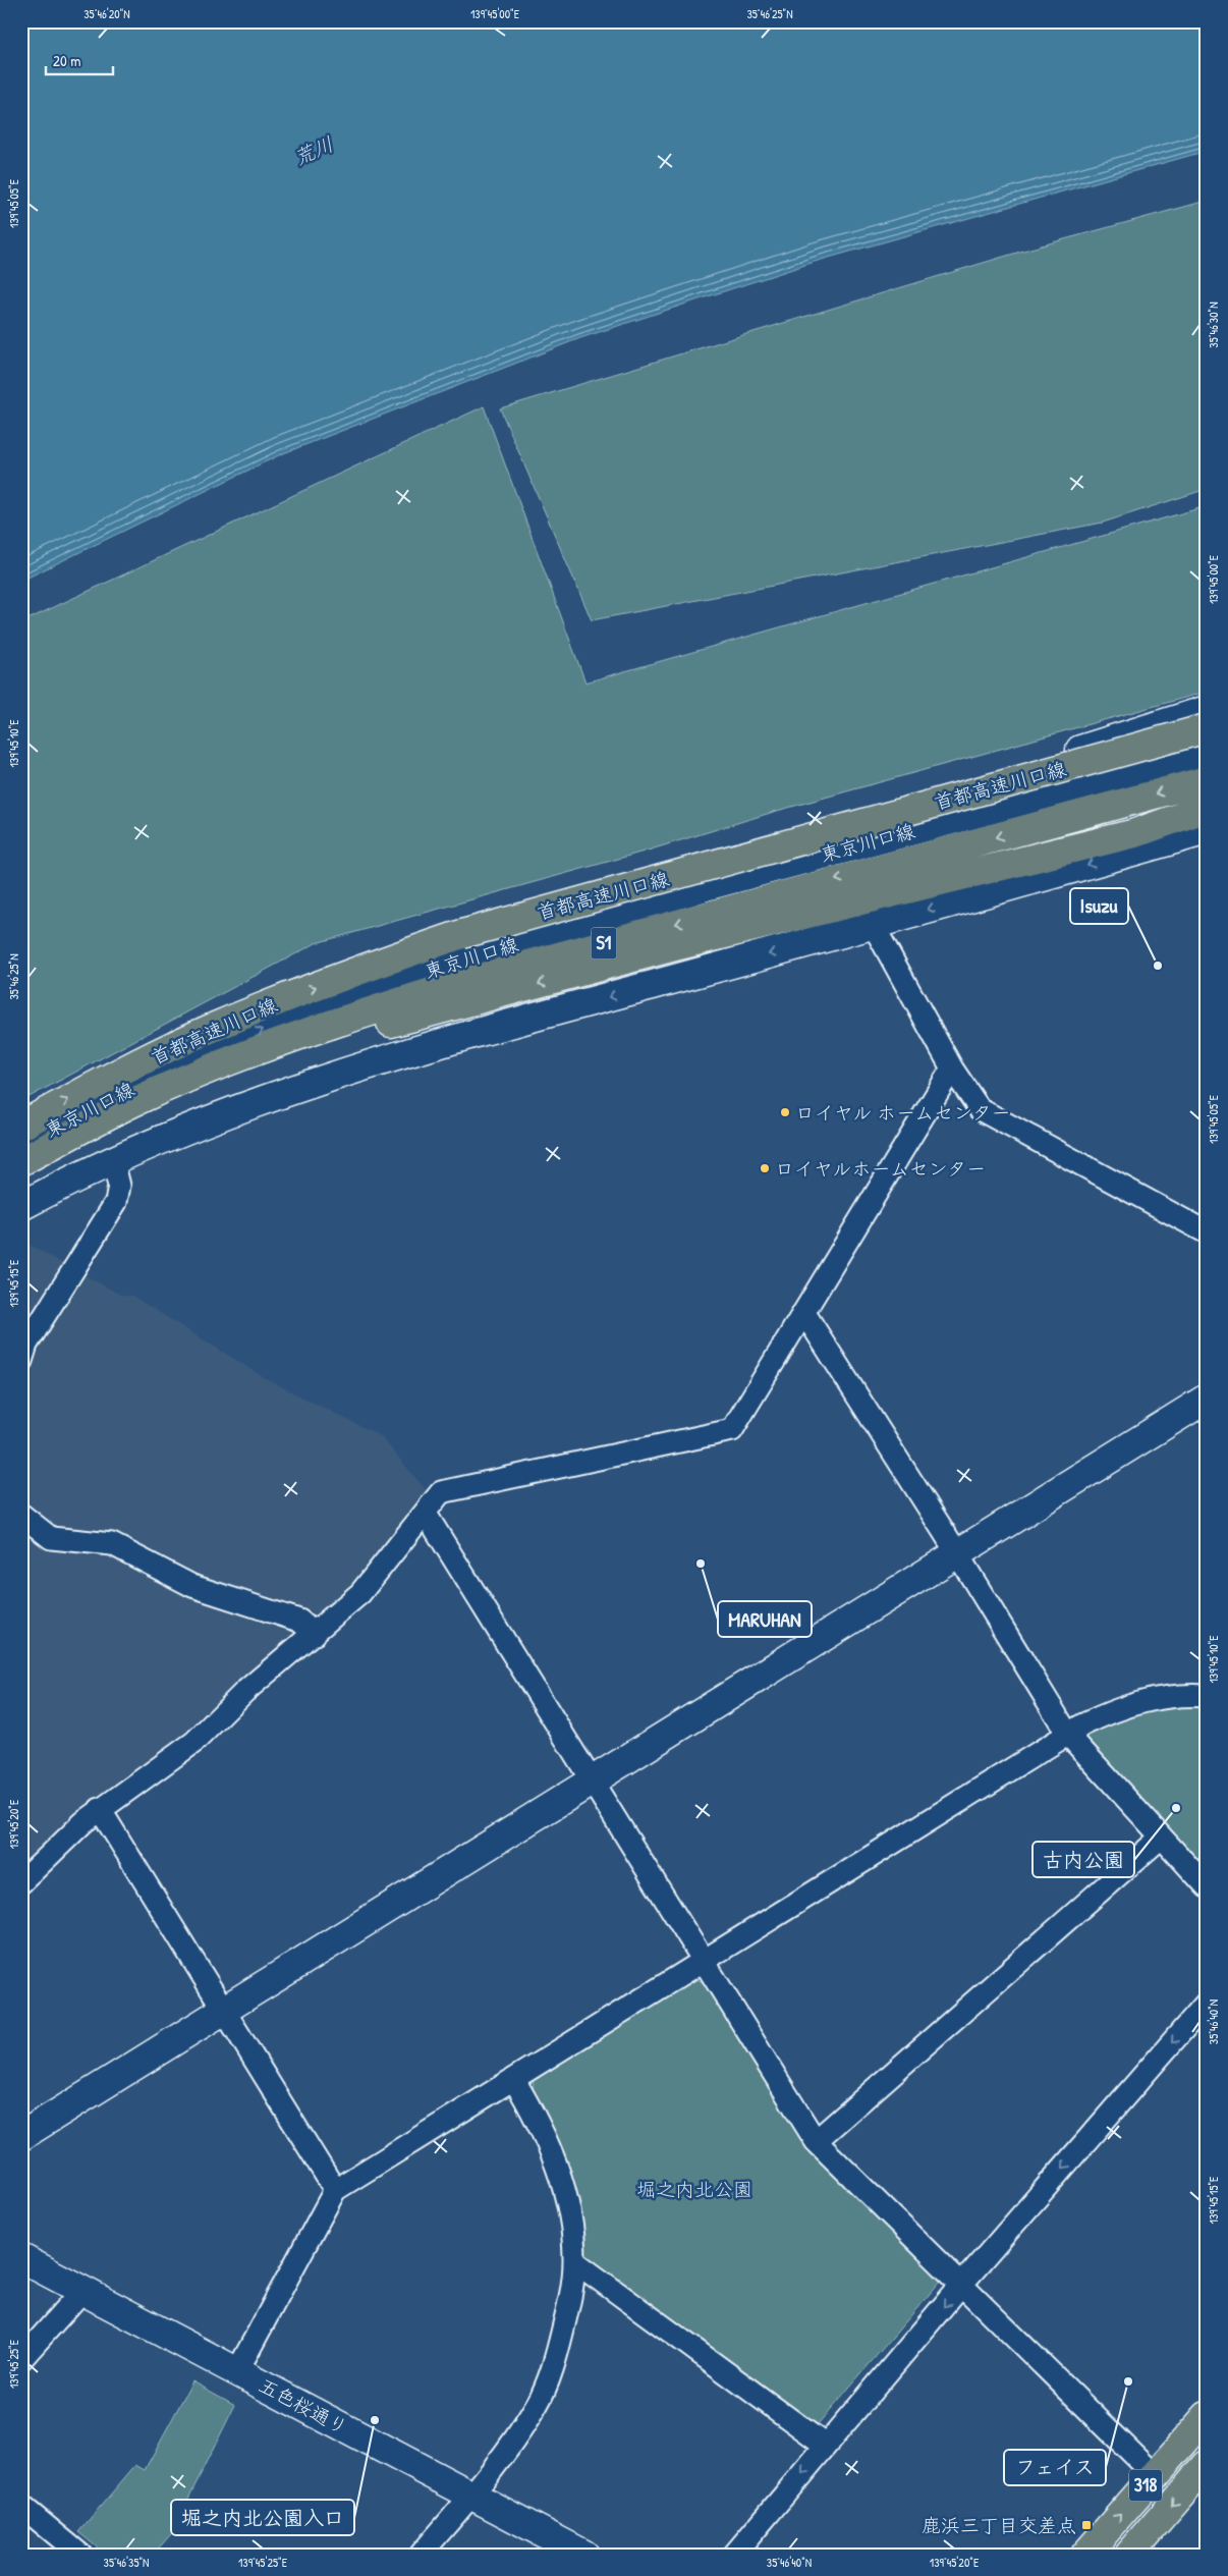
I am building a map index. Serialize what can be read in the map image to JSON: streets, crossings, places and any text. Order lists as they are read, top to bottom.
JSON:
{
  "streets": {
    "main road": ["首都高速川口線", "S1", "318"],
    "street": ["東京川口線", "五色桜通り"]
  },
  "crossings": [
    ["首都高速川口線", "S1"]
  ],
  "water": ["荒川"],
  "parks": ["堀之内北公園"],
  "places": {
    "other": [
      "Isuzu",
      "ロイヤル ホームセンター",
      "ロイヤルホームセンター",
      "MARUHAN",
      "古内公園",
      "フェイス",
      "堀之内北公園入口"
    ],
    "transit": ["鹿浜三丁目交差点"]
  },
  "scale_bar": "20 m",
  "coordinates": [
    "35°46'20\"N",
    "139°45'00\"E",
    "35°46'25\"N",
    "139°45'05\"E",
    "35°46'30\"N",
    "139°45'10\"E",
    "139°45'15\"E",
    "139°45'20\"E",
    "35°46'40\"N",
    "139°45'25\"E",
    "35°46'35\"N"
  ]
}
